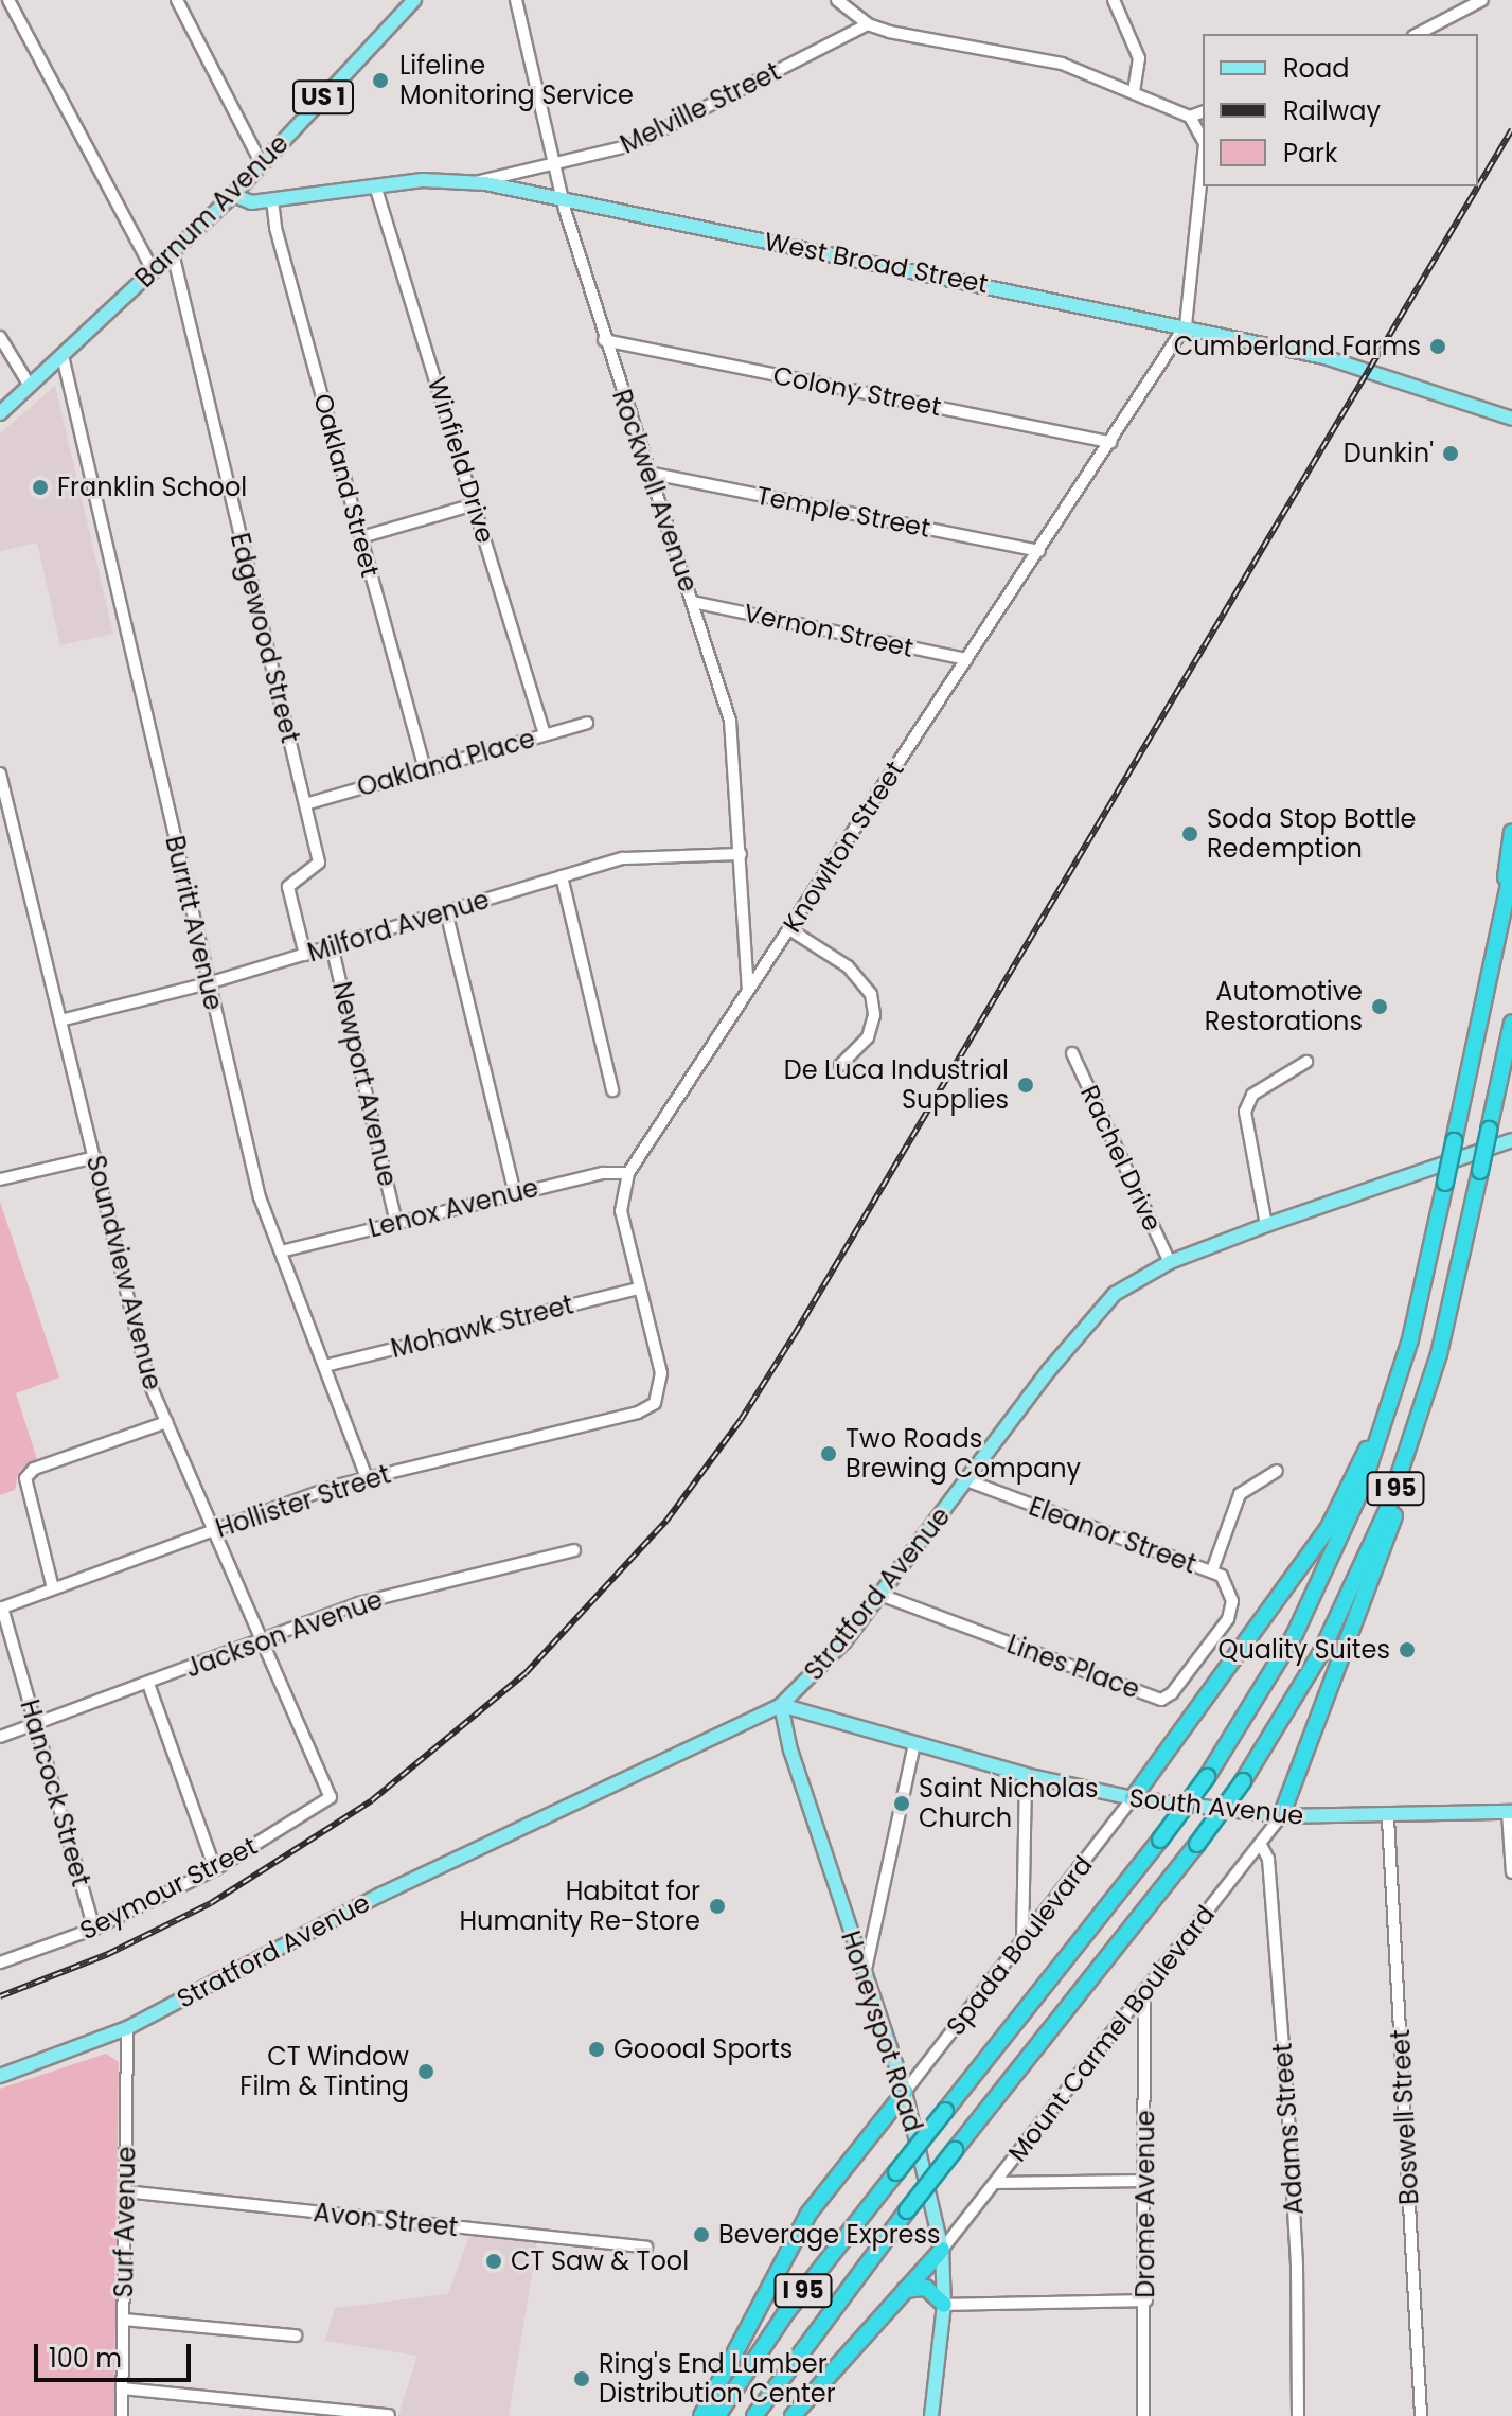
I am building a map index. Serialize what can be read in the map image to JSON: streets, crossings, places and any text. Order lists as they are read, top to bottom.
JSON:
{
  "streets": {
    "highway": ["I 95"],
    "main road": [
      "US 1",
      "Barnum Avenue",
      "West Broad Street",
      "Stratford Avenue",
      "South Avenue",
      "Honeyspot Road"
    ],
    "street": [
      "Melville Street",
      "Colony Street",
      "Winfield Drive",
      "Oakland Street",
      "Rockwell Avenue",
      "Temple Street",
      "Vernon Street",
      "Edgewood Street",
      "Oakland Place",
      "Knowlton Street",
      "Burritt Avenue",
      "Milford Avenue",
      "Newport Avenue",
      "Rachel Drive",
      "Lenox Avenue",
      "Soundview Avenue",
      "Mohawk Street",
      "Hollister Street",
      "Eleanor Street",
      "Jackson Avenue",
      "Lines Place",
      "Hancock Street",
      "Seymour Street",
      "Spada Boulevard",
      "Mount Carmel Boulevard",
      "Boswell Street",
      "Adams Street",
      "Drome Avenue",
      "Avon Street",
      "Surf Avenue"
    ]
  },
  "crossings": [
    ["Melville Street", "West Broad Street"],
    ["Melville Street", "Rockwell Avenue"],
    ["Barnum Avenue", "West Broad Street"],
    ["Barnum Avenue", "Edgewood Street"],
    ["Barnum Avenue", "Burritt Avenue"],
    ["West Broad Street", "Winfield Drive"],
    ["West Broad Street", "Oakland Street"],
    ["West Broad Street", "Rockwell Avenue"],
    ["West Broad Street", "Knowlton Street"],
    ["Colony Street", "Rockwell Avenue"],
    ["Colony Street", "Knowlton Street"],
    ["Winfield Drive", "Oakland Place"],
    ["Oakland Street", "Oakland Place"],
    ["Rockwell Avenue", "Temple Street"],
    ["Rockwell Avenue", "Vernon Street"],
    ["Rockwell Avenue", "Knowlton Street"],
    ["Rockwell Avenue", "Milford Avenue"],
    ["Temple Street", "Knowlton Street"],
    ["Vernon Street", "Knowlton Street"],
    ["Edgewood Street", "Oakland Place"],
    ["Edgewood Street", "Milford Avenue"],
    ["Knowlton Street", "Lenox Avenue"],
    ["Knowlton Street", "Mohawk Street"],
    ["Knowlton Street", "Hollister Street"],
    ["Burritt Avenue", "Milford Avenue"],
    ["Burritt Avenue", "Lenox Avenue"],
    ["Burritt Avenue", "Mohawk Street"],
    ["Burritt Avenue", "Hollister Street"],
    ["Milford Avenue", "Newport Avenue"],
    ["Milford Avenue", "Soundview Avenue"],
    ["Newport Avenue", "Lenox Avenue"],
    ["Rachel Drive", "Stratford Avenue"],
    ["Soundview Avenue", "Hollister Street"],
    ["Soundview Avenue", "Jackson Avenue"],
    ["Soundview Avenue", "Seymour Street"],
    ["Hollister Street", "Hancock Street"],
    ["Eleanor Street", "Stratford Avenue"],
    ["Eleanor Street", "Lines Place"],
    ["Stratford Avenue", "Lines Place"],
    ["Stratford Avenue", "South Avenue"],
    ["Stratford Avenue", "Honeyspot Road"],
    ["Stratford Avenue", "Surf Avenue"],
    ["Jackson Avenue", "Hancock Street"],
    ["Hancock Street", "Seymour Street"],
    ["South Avenue", "Spada Boulevard"],
    ["South Avenue", "Honeyspot Road"],
    ["South Avenue", "Mount Carmel Boulevard"],
    ["South Avenue", "Boswell Street"],
    ["Spada Boulevard", "Honeyspot Road"],
    ["Honeyspot Road", "Mount Carmel Boulevard"],
    ["Mount Carmel Boulevard", "Adams Street"],
    ["Mount Carmel Boulevard", "Drome Avenue"],
    ["Avon Street", "Surf Avenue"]
  ],
  "places": [
    "Lifeline Monitoring Service",
    "Cumberland Farms",
    "Dunkin'",
    "Franklin School",
    "Soda Stop Bottle Redemption",
    "Automotive Restorations",
    "De Luca Industrial Supplies",
    "Two Roads Brewing Company",
    "Quality Suites",
    "Saint Nicholas Church",
    "Habitat for Humanity Re-Store",
    "Goooal Sports",
    "CT Window Film & Tinting",
    "Beverage Express",
    "CT Saw & Tool",
    "Ring's End Lumber Distribution Center"
  ],
  "legend": ["Road", "Railway", "Park"],
  "scale_bar": "100 m"
}
